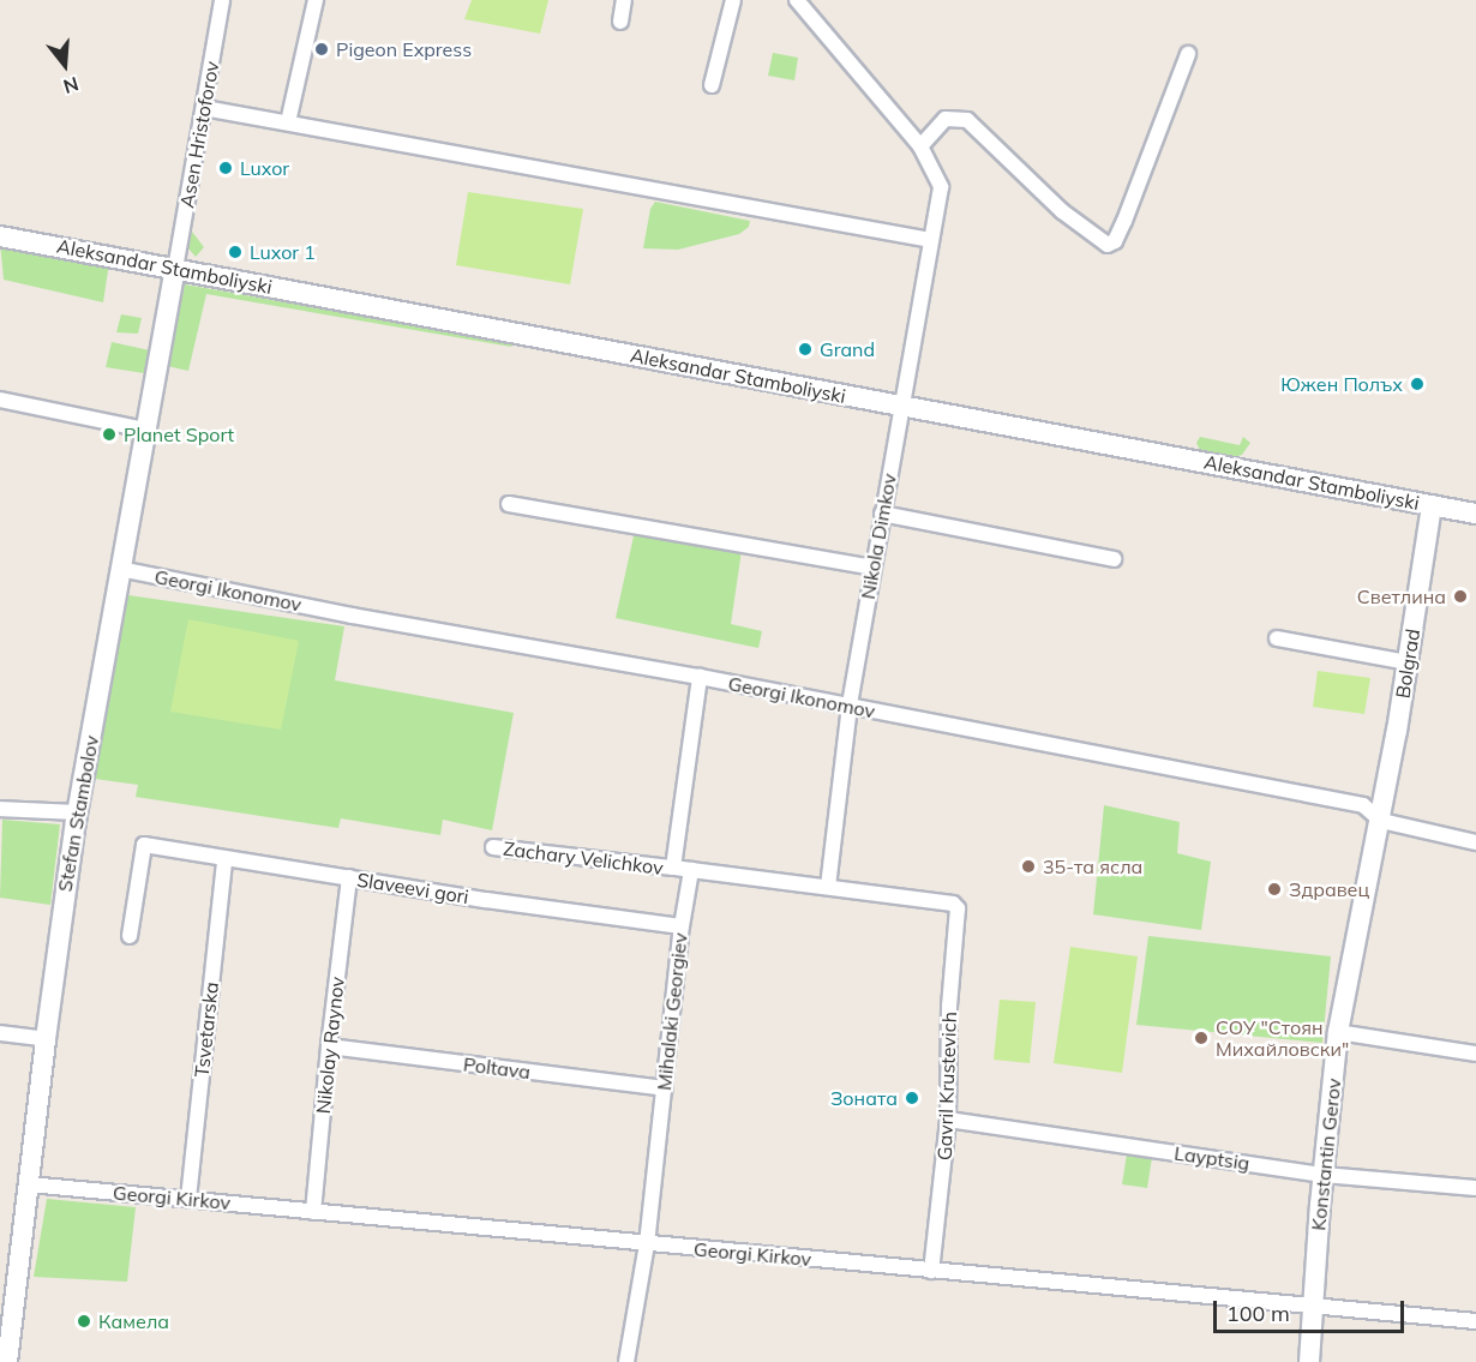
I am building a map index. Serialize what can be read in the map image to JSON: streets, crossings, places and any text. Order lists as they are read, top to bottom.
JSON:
{
  "streets": {
    "street": [
      "Asen Hristoforov",
      "Aleksandar Stamboliyski",
      "Nikola Dimkov",
      "Georgi Ikonomov",
      "Bolgrad",
      "Stefan Stambolov",
      "Zachary Velichkov",
      "Slaveevi gori",
      "Mihalaki Georgiev",
      "Tsvetarska",
      "Nikolay Raynov",
      "Poltava",
      "Gavril Krustevich",
      "Konstantin Gerov",
      "Layptsig",
      "Georgi Kirkov"
    ]
  },
  "crossings": [
    ["Asen Hristoforov", "Aleksandar Stamboliyski"],
    ["Asen Hristoforov", "Stefan Stambolov"],
    ["Aleksandar Stamboliyski", "Nikola Dimkov"],
    ["Aleksandar Stamboliyski", "Bolgrad"],
    ["Aleksandar Stamboliyski", "Stefan Stambolov"],
    ["Nikola Dimkov", "Georgi Ikonomov"],
    ["Nikola Dimkov", "Gavril Krustevich"],
    ["Georgi Ikonomov", "Bolgrad"],
    ["Georgi Ikonomov", "Stefan Stambolov"],
    ["Georgi Ikonomov", "Konstantin Gerov"],
    ["Bolgrad", "Konstantin Gerov"],
    ["Stefan Stambolov", "Georgi Kirkov"],
    ["Slaveevi gori", "Mihalaki Georgiev"],
    ["Slaveevi gori", "Tsvetarska"],
    ["Slaveevi gori", "Nikolay Raynov"],
    ["Mihalaki Georgiev", "Poltava"],
    ["Mihalaki Georgiev", "Georgi Kirkov"],
    ["Tsvetarska", "Georgi Kirkov"],
    ["Nikolay Raynov", "Poltava"],
    ["Nikolay Raynov", "Georgi Kirkov"],
    ["Gavril Krustevich", "Layptsig"],
    ["Gavril Krustevich", "Georgi Kirkov"],
    ["Konstantin Gerov", "Layptsig"],
    ["Konstantin Gerov", "Georgi Kirkov"]
  ],
  "places": [
    "Pigeon Express",
    "Luxor",
    "Luxor 1",
    "Grand",
    "Южен Полъх",
    "Planet Sport",
    "Светлина",
    "35-та ясла",
    "Здравец",
    "СОУ \"Стоян Михайловски\"",
    "Зоната",
    "Камела"
  ],
  "scale_bar": "100 m",
  "north": "bottom"
}
